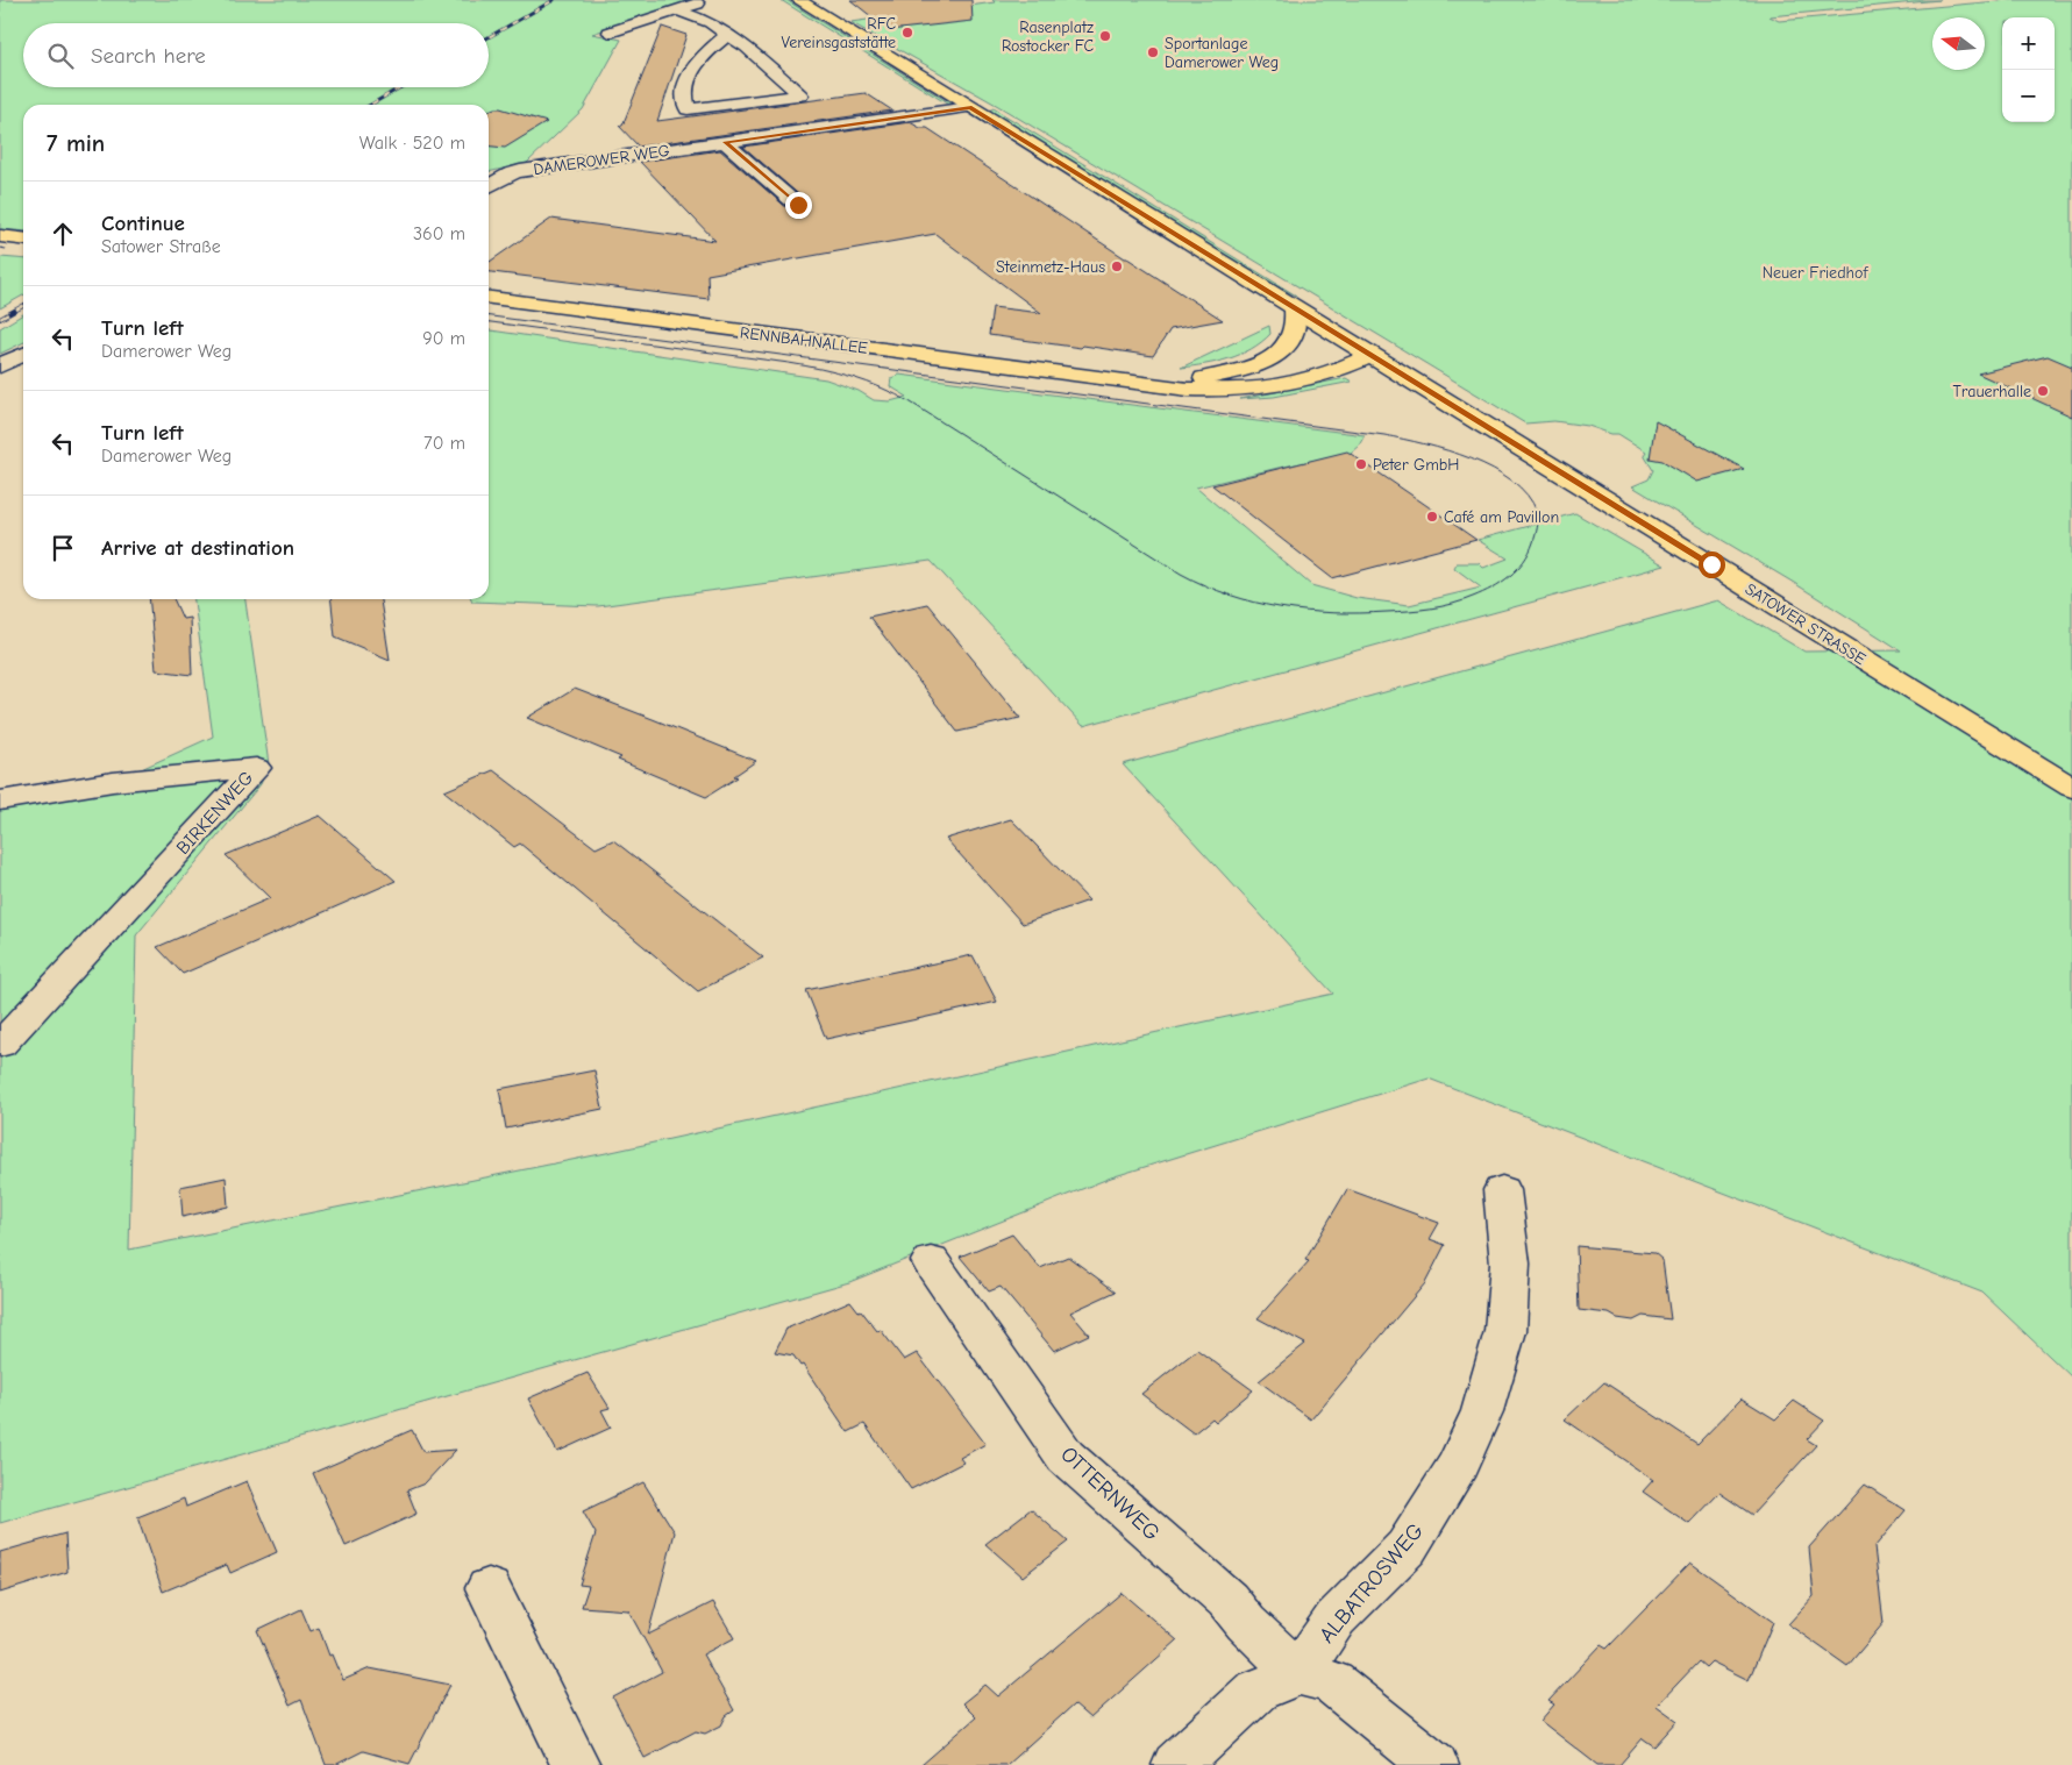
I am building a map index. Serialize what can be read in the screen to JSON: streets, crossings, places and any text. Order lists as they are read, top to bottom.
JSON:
{
  "streets": {
    "main road": ["RENNBAHNALLEE", "SATOWER STRASSE"],
    "street": [
      "DAMEROWER WEG",
      "BIRKENWEG",
      "OTTERNWEG",
      "ALBATROSWEG"
    ]
  },
  "crossings": [
    ["DAMEROWER WEG", "SATOWER STRASSE"],
    ["RENNBAHNALLEE", "SATOWER STRASSE"],
    ["OTTERNWEG", "ALBATROSWEG"]
  ],
  "parks": ["Neuer Friedhof"],
  "places": [
    "RFC Vereinsgaststätte",
    "Rasenplatz Rostocker FC",
    "Sportanlage Damerower Weg",
    "Steinmetz-Haus",
    "Trauerhalle",
    "Peter GmbH",
    "Café am Pavillon"
  ],
  "north": "left",
  "page": {
    "map_buttons": ["+", "−"],
    "search": "Search here",
    "heading": ["7 min", "Walk · 520 m"],
    "list": [
      ["Continue", "Satower Straße", "360 m"],
      ["Turn left", "Damerower Weg", "90 m"],
      ["Turn left", "Damerower Weg", "70 m"],
      "Arrive at destination"
    ]
  }
}
